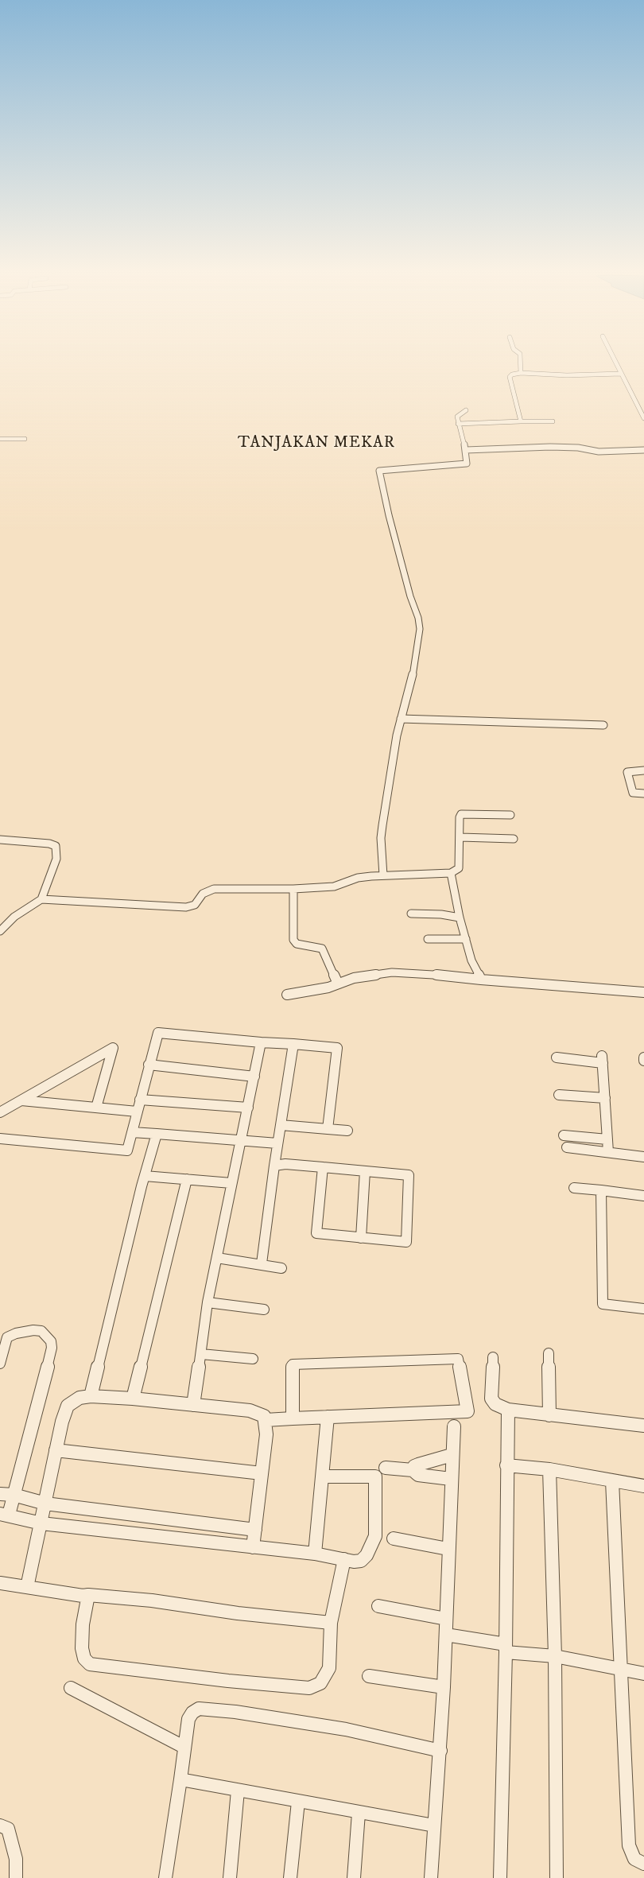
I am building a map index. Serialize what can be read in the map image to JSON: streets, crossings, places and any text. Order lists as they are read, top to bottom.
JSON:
{
  "districts": ["TANJAKAN MEKAR"]
}
